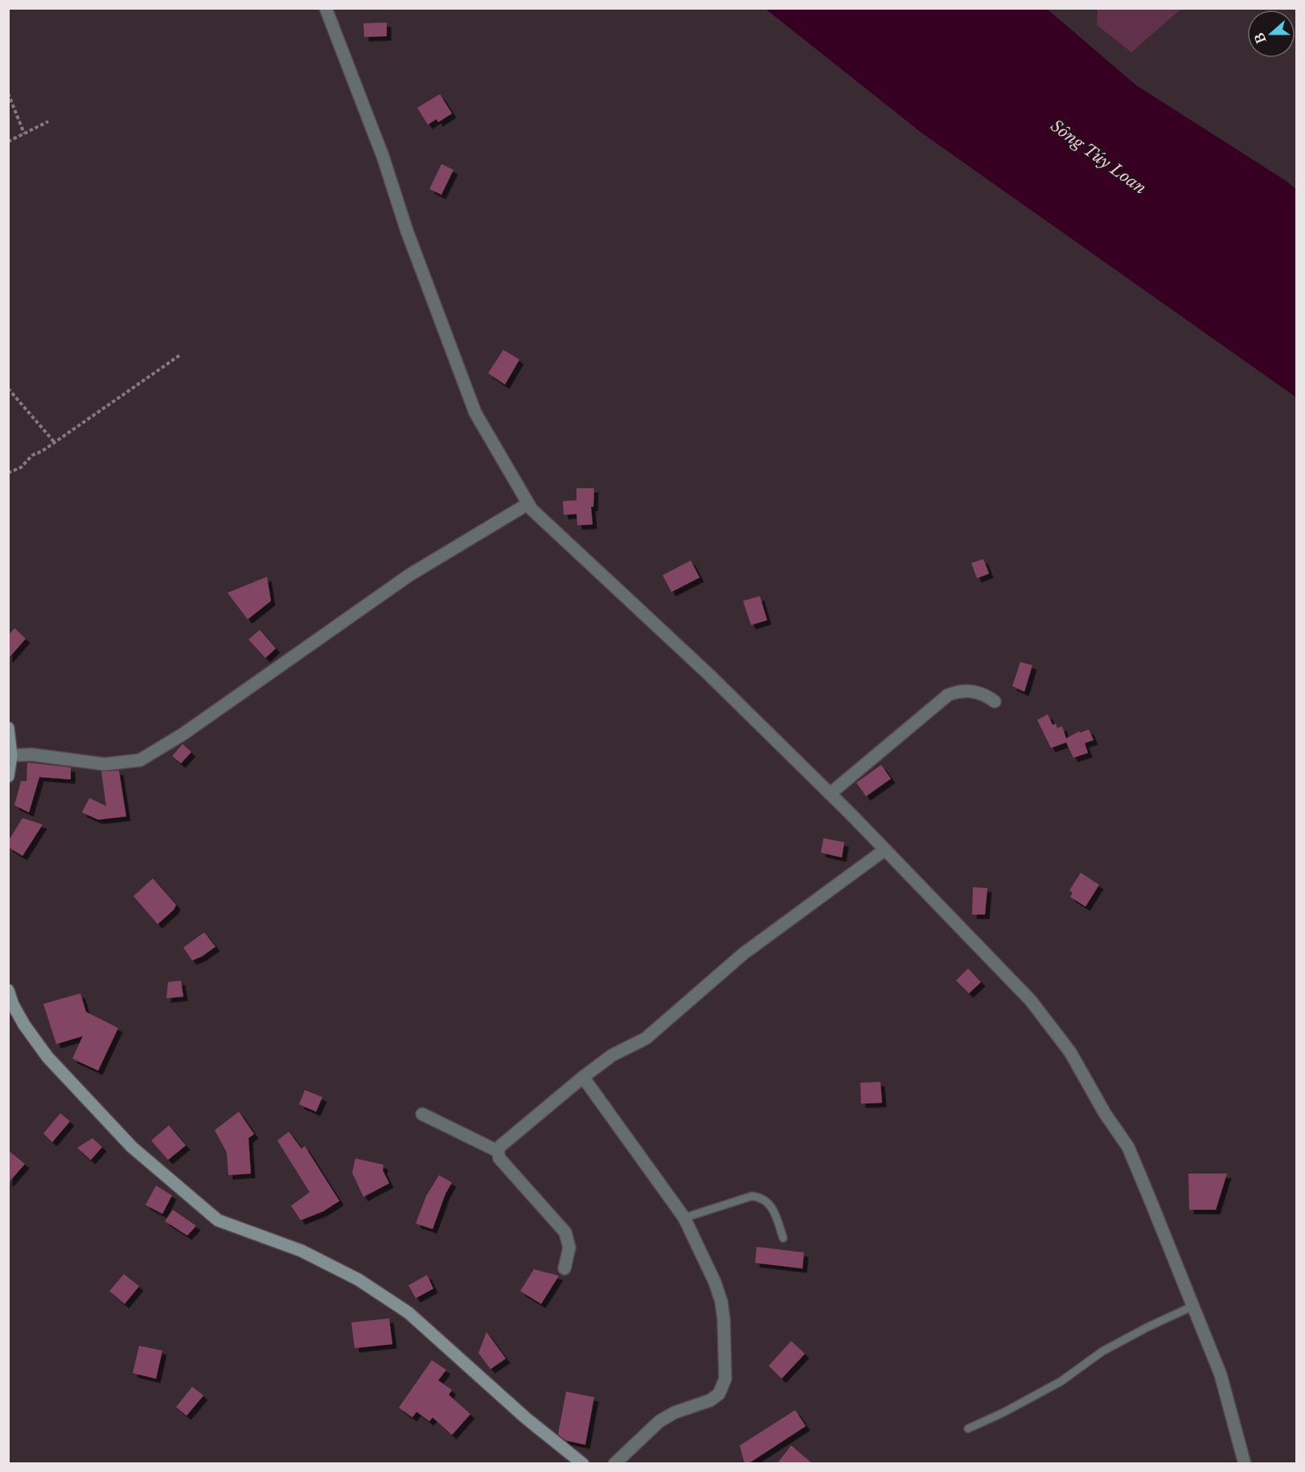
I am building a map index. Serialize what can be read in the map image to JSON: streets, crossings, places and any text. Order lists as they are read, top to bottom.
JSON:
{
  "water": ["Sông Túy Loan"],
  "north": "left"
}
